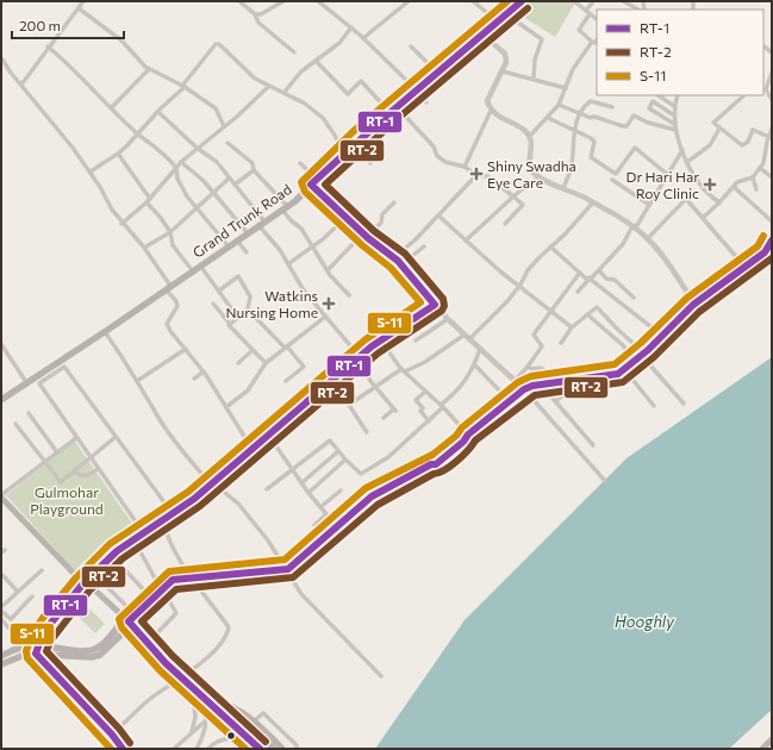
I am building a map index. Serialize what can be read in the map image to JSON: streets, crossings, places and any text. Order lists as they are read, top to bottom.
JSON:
{
  "streets": {
    "main road": ["Grand Trunk Road"]
  },
  "water": ["Hooghly"],
  "parks": ["Gulmohar Playground"],
  "places": {
    "health": ["Shiny Swadha Eye Care", "Dr Hari Har Roy Clinic", "Watkins Nursing Home"]
  },
  "lines": ["transit line RT-1", "transit line S-11", "transit line RT-2"],
  "legend": ["RT-1", "RT-2", "S-11"],
  "scale_bar": "200 m"
}
